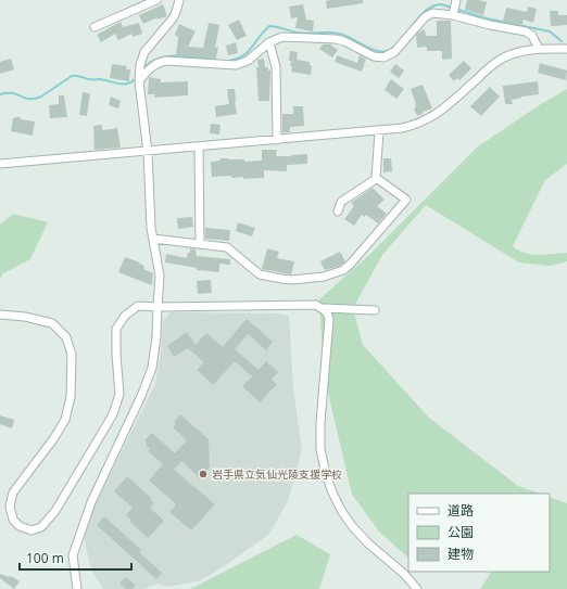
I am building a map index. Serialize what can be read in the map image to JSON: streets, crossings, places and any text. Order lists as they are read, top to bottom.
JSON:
{
  "places": ["岩手県立気仙光陵支援学校"],
  "legend": ["道路", "公園", "建物"],
  "scale_bar": "100 m"
}
